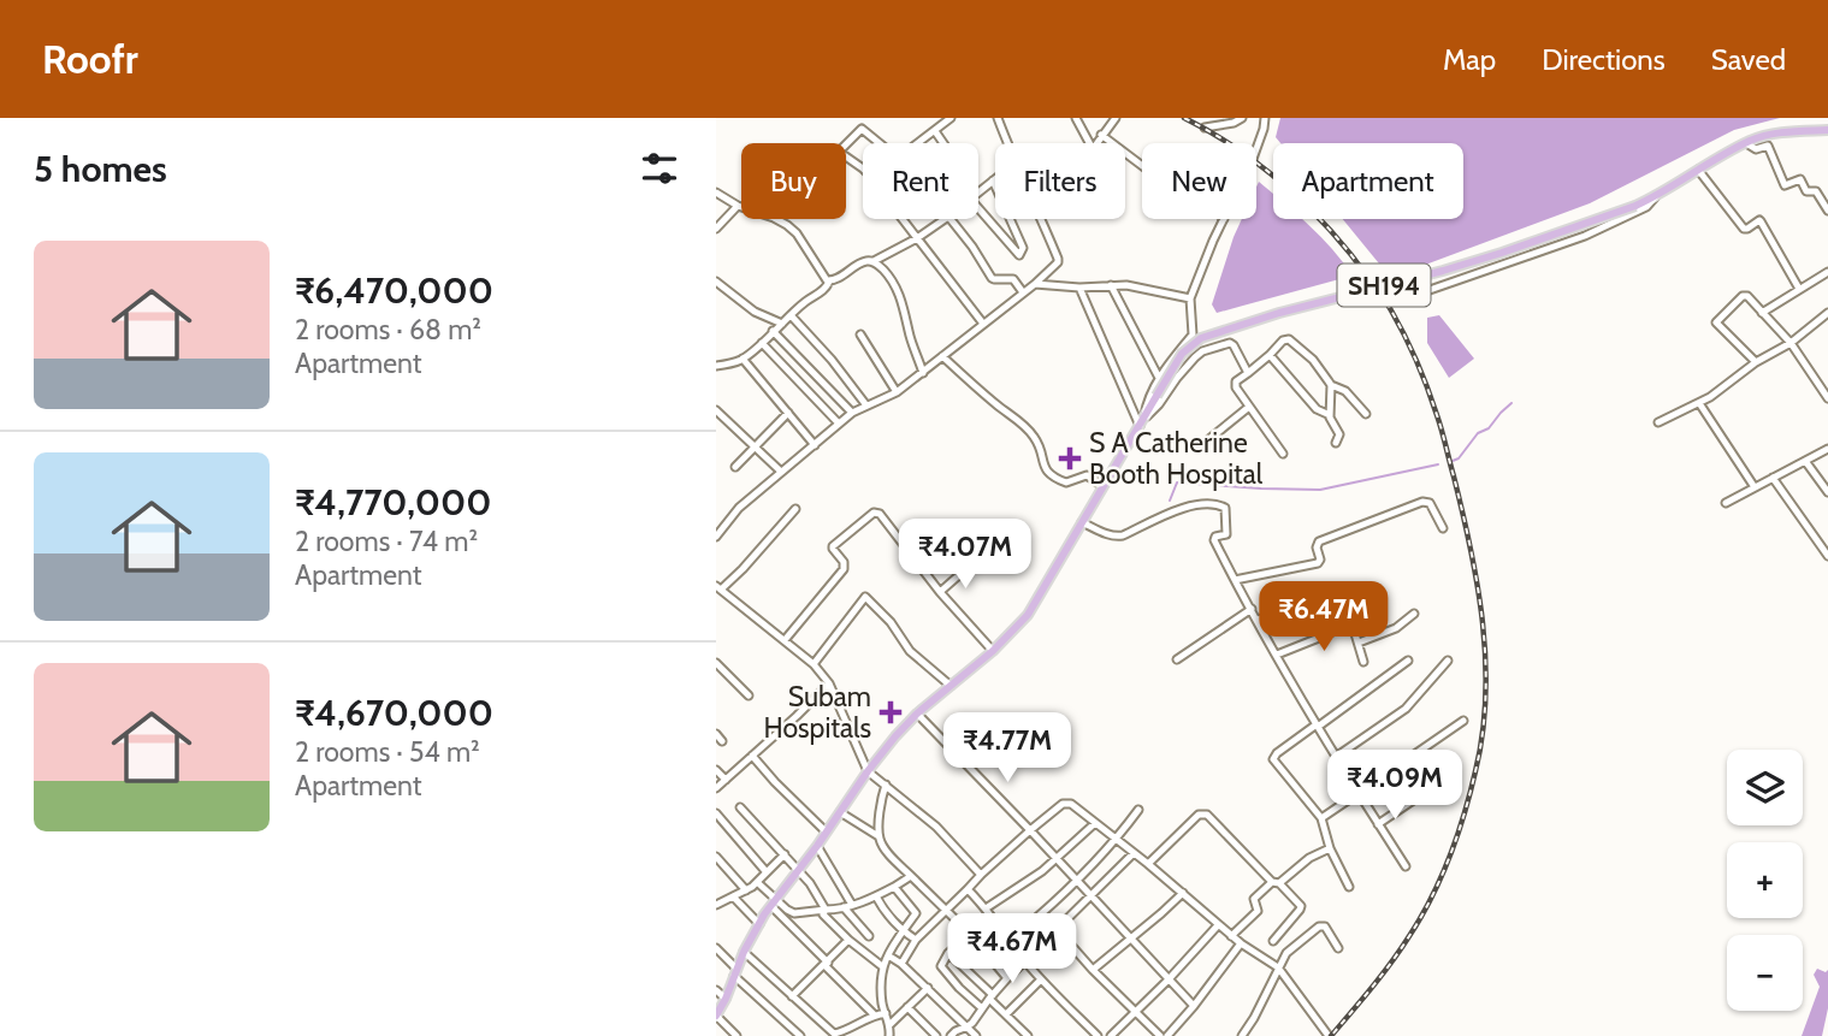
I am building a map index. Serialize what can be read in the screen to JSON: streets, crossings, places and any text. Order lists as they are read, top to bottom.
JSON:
{
  "streets": {
    "main road": ["SH194"]
  },
  "places": {
    "health": ["S A Catherine Booth Hospital", "Subam Hospitals"]
  },
  "page": {
    "header": "Roofr",
    "nav": ["Map", "Directions", "Saved"],
    "heading": "5 homes",
    "chip": [
      "Buy",
      "Rent",
      "Filters",
      "New",
      "Apartment"
    ],
    "list": [
      {
        "name": "₹6,470,000",
        "note": "2 rooms · 68 m² · Apartment"
      },
      {
        "name": "₹4,770,000",
        "note": "2 rooms · 74 m² · Apartment"
      },
      {
        "name": "₹4,670,000",
        "note": "2 rooms · 54 m² · Apartment"
      }
    ],
    "price": [
      "₹4.07M",
      "₹6.47M",
      "₹4.77M",
      "₹4.09M",
      "₹4.67M"
    ],
    "map_buttons": ["+", "−"]
  }
}
